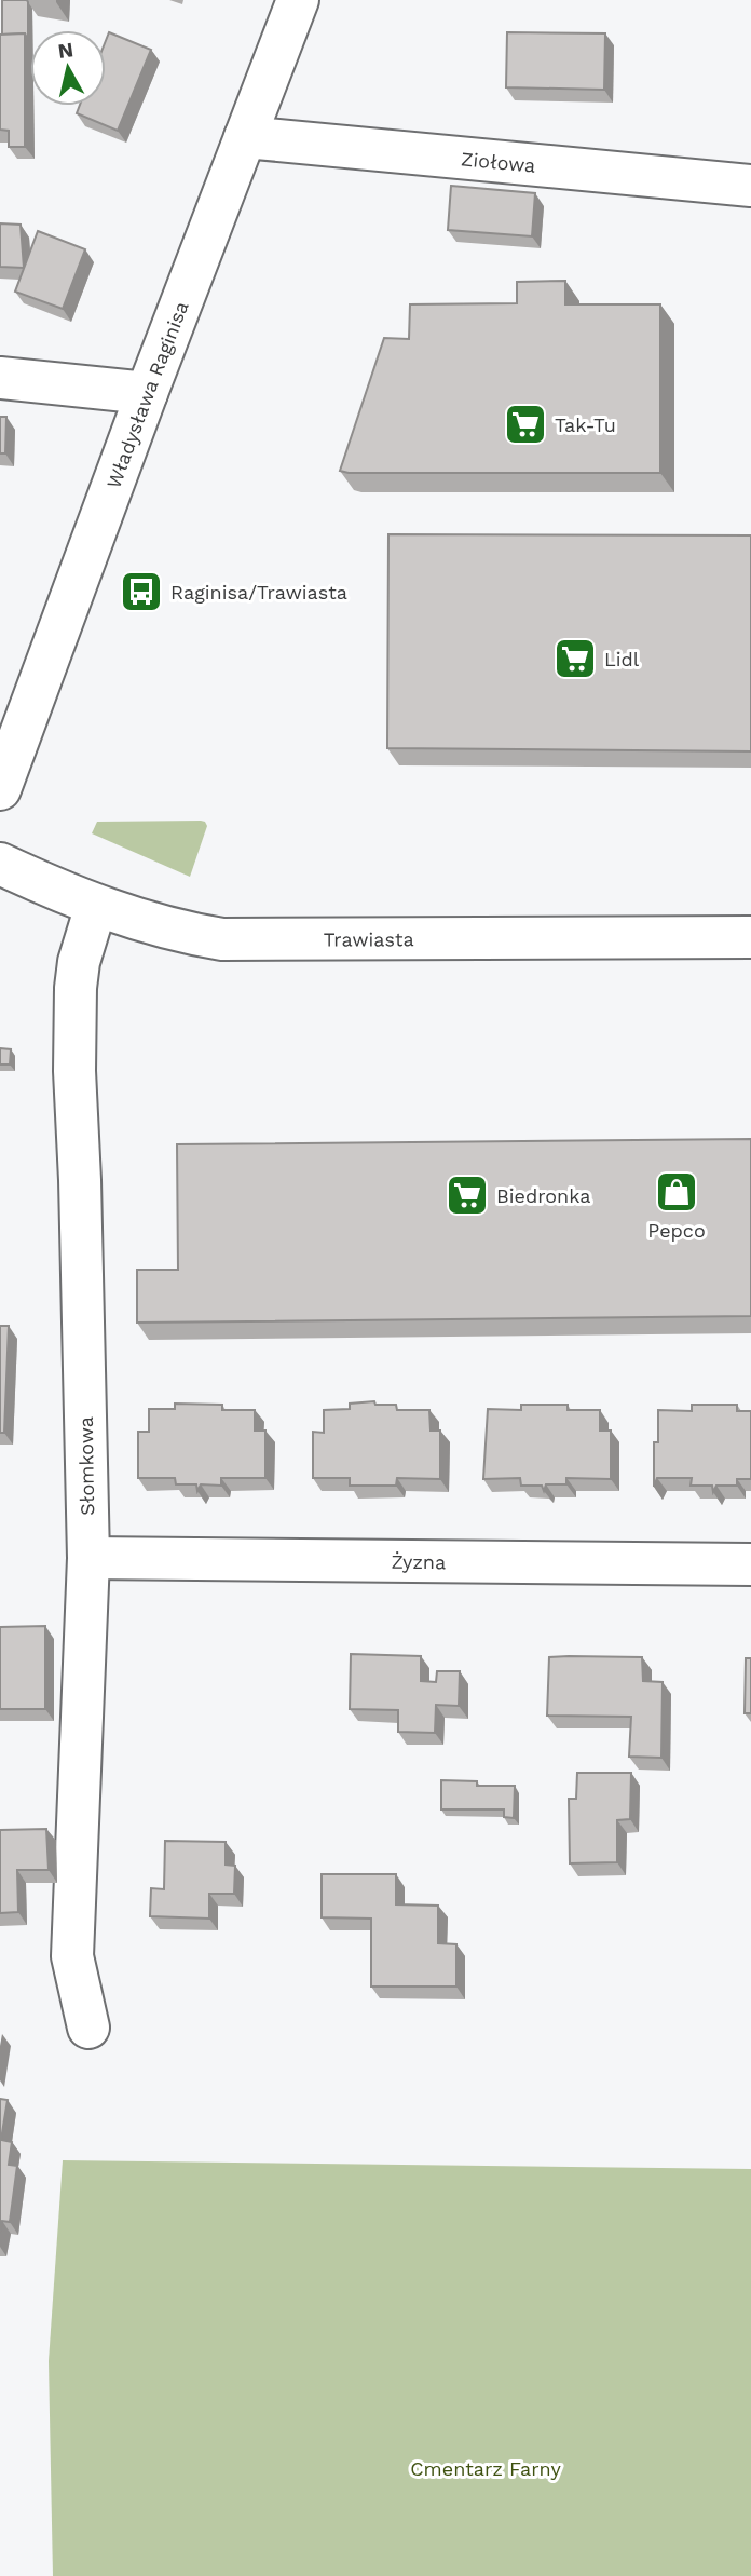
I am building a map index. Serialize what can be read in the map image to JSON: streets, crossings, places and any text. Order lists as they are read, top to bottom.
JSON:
{
  "streets": {
    "street": [
      "Ziołowa",
      "Władysława Raginisa",
      "Trawiasta",
      "Słomkowa",
      "Żyzna"
    ]
  },
  "crossings": [
    ["Ziołowa", "Władysława Raginisa"],
    ["Trawiasta", "Słomkowa"],
    ["Słomkowa", "Żyzna"]
  ],
  "parks": ["Cmentarz Farny"],
  "places": {
    "supermarket": ["Tak-Tu", "Lidl", "Biedronka"],
    "bus stop": ["Raginisa/Trawiasta"],
    "shop": ["Pepco"]
  },
  "north": "top"
}
